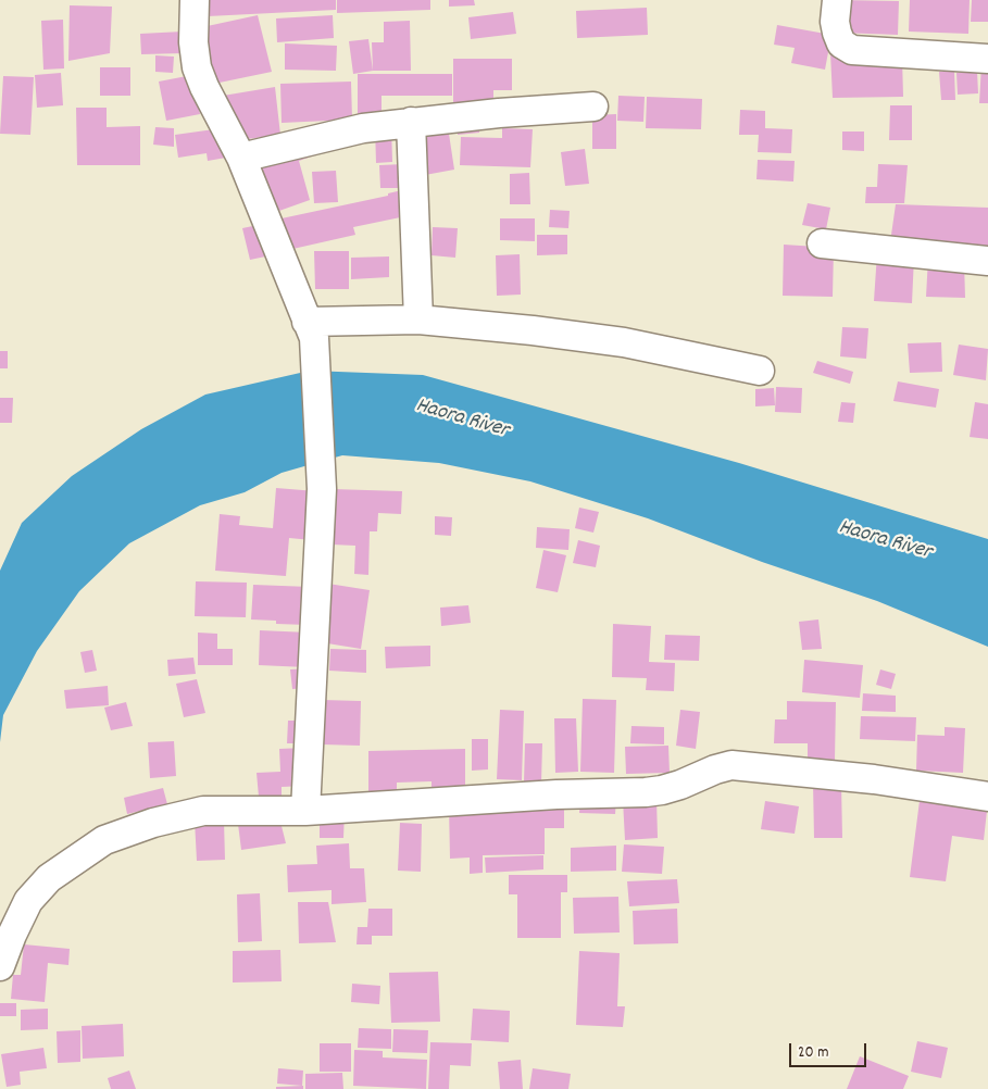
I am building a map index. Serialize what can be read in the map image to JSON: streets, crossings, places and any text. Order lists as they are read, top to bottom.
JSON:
{
  "water": ["Haora River"],
  "scale_bar": "20 m"
}
